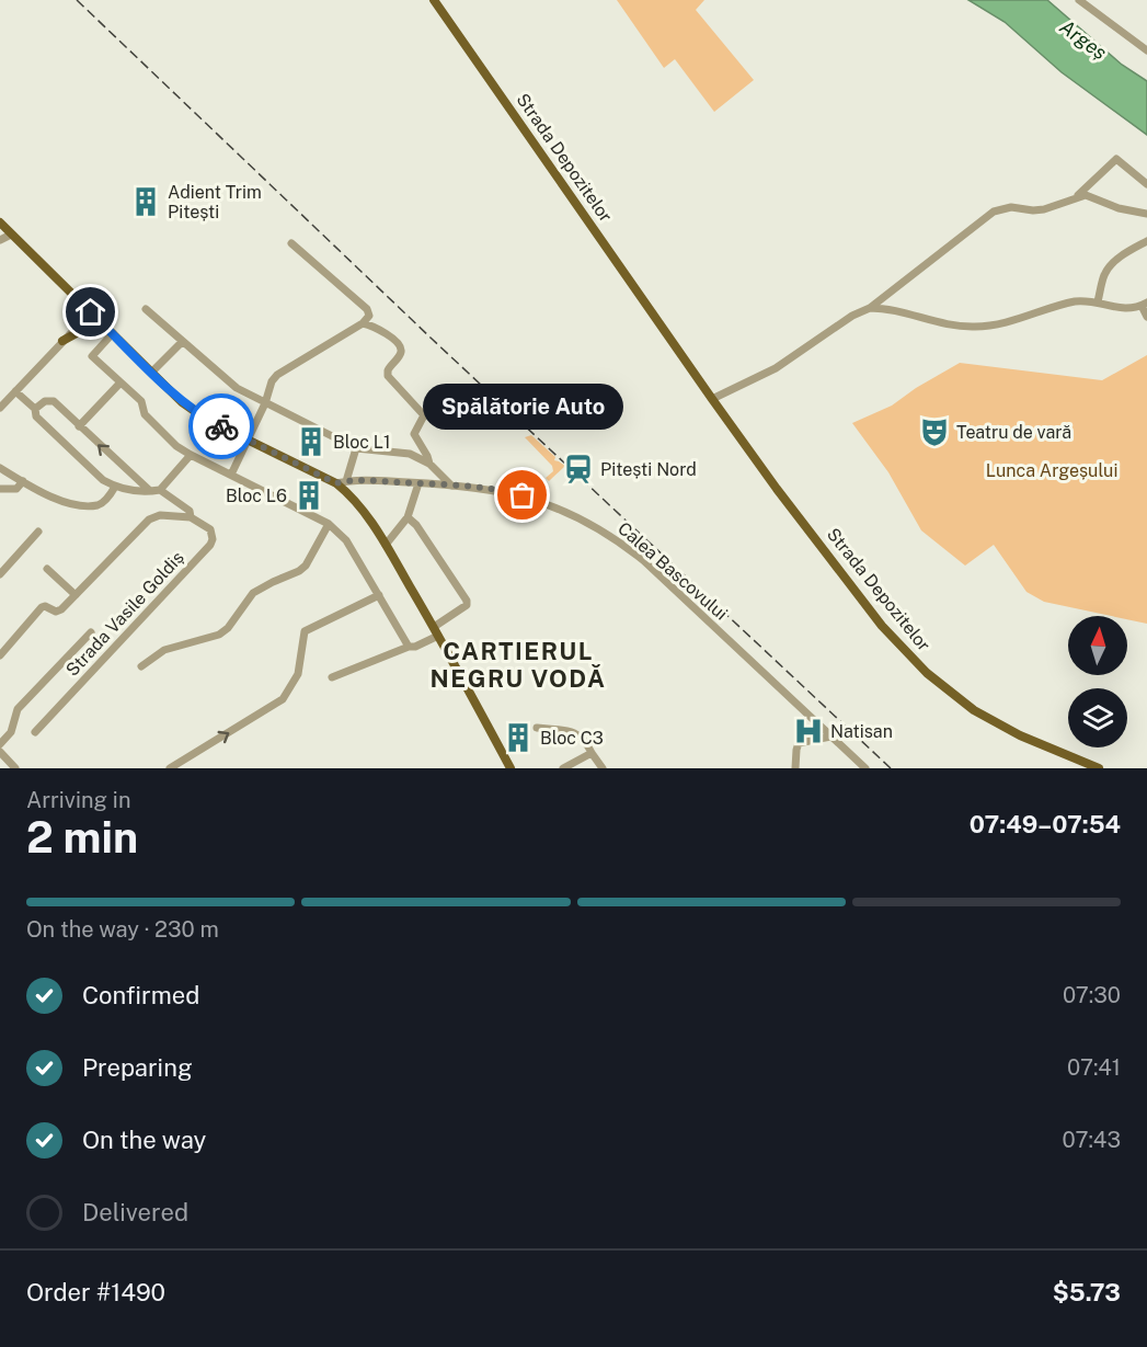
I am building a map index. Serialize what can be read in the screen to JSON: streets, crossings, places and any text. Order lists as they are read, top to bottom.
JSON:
{
  "streets": {
    "main road": ["Strada Depozitelor"],
    "street": ["Calea Bascovului", "Strada Vasile Goldiș"]
  },
  "districts": ["CARTIERUL NEGRU VODĂ"],
  "water": ["Argeș"],
  "parks": ["Lunca Argeșului"],
  "places": {
    "building": [
      "Adient Trim Pitești",
      "Bloc L1",
      "Bloc L6",
      "Bloc C3"
    ],
    "theatre": ["Teatru de vară"],
    "station": ["Pitești Nord"],
    "other": ["Spălătorie Auto"],
    "hospital": ["Natisan"]
  },
  "north": "top",
  "page": {
    "bubble": "Spălătorie Auto",
    "heading": ["2 min", "Arriving in", "07:49–07:54"],
    "panel": ["Order #1490", "$5.73"],
    "bar": "On the way · 230 m",
    "list": [
      ["Confirmed", "07:30"],
      ["Preparing", "07:41"],
      ["On the way", "07:43"],
      "Delivered"
    ]
  }
}
